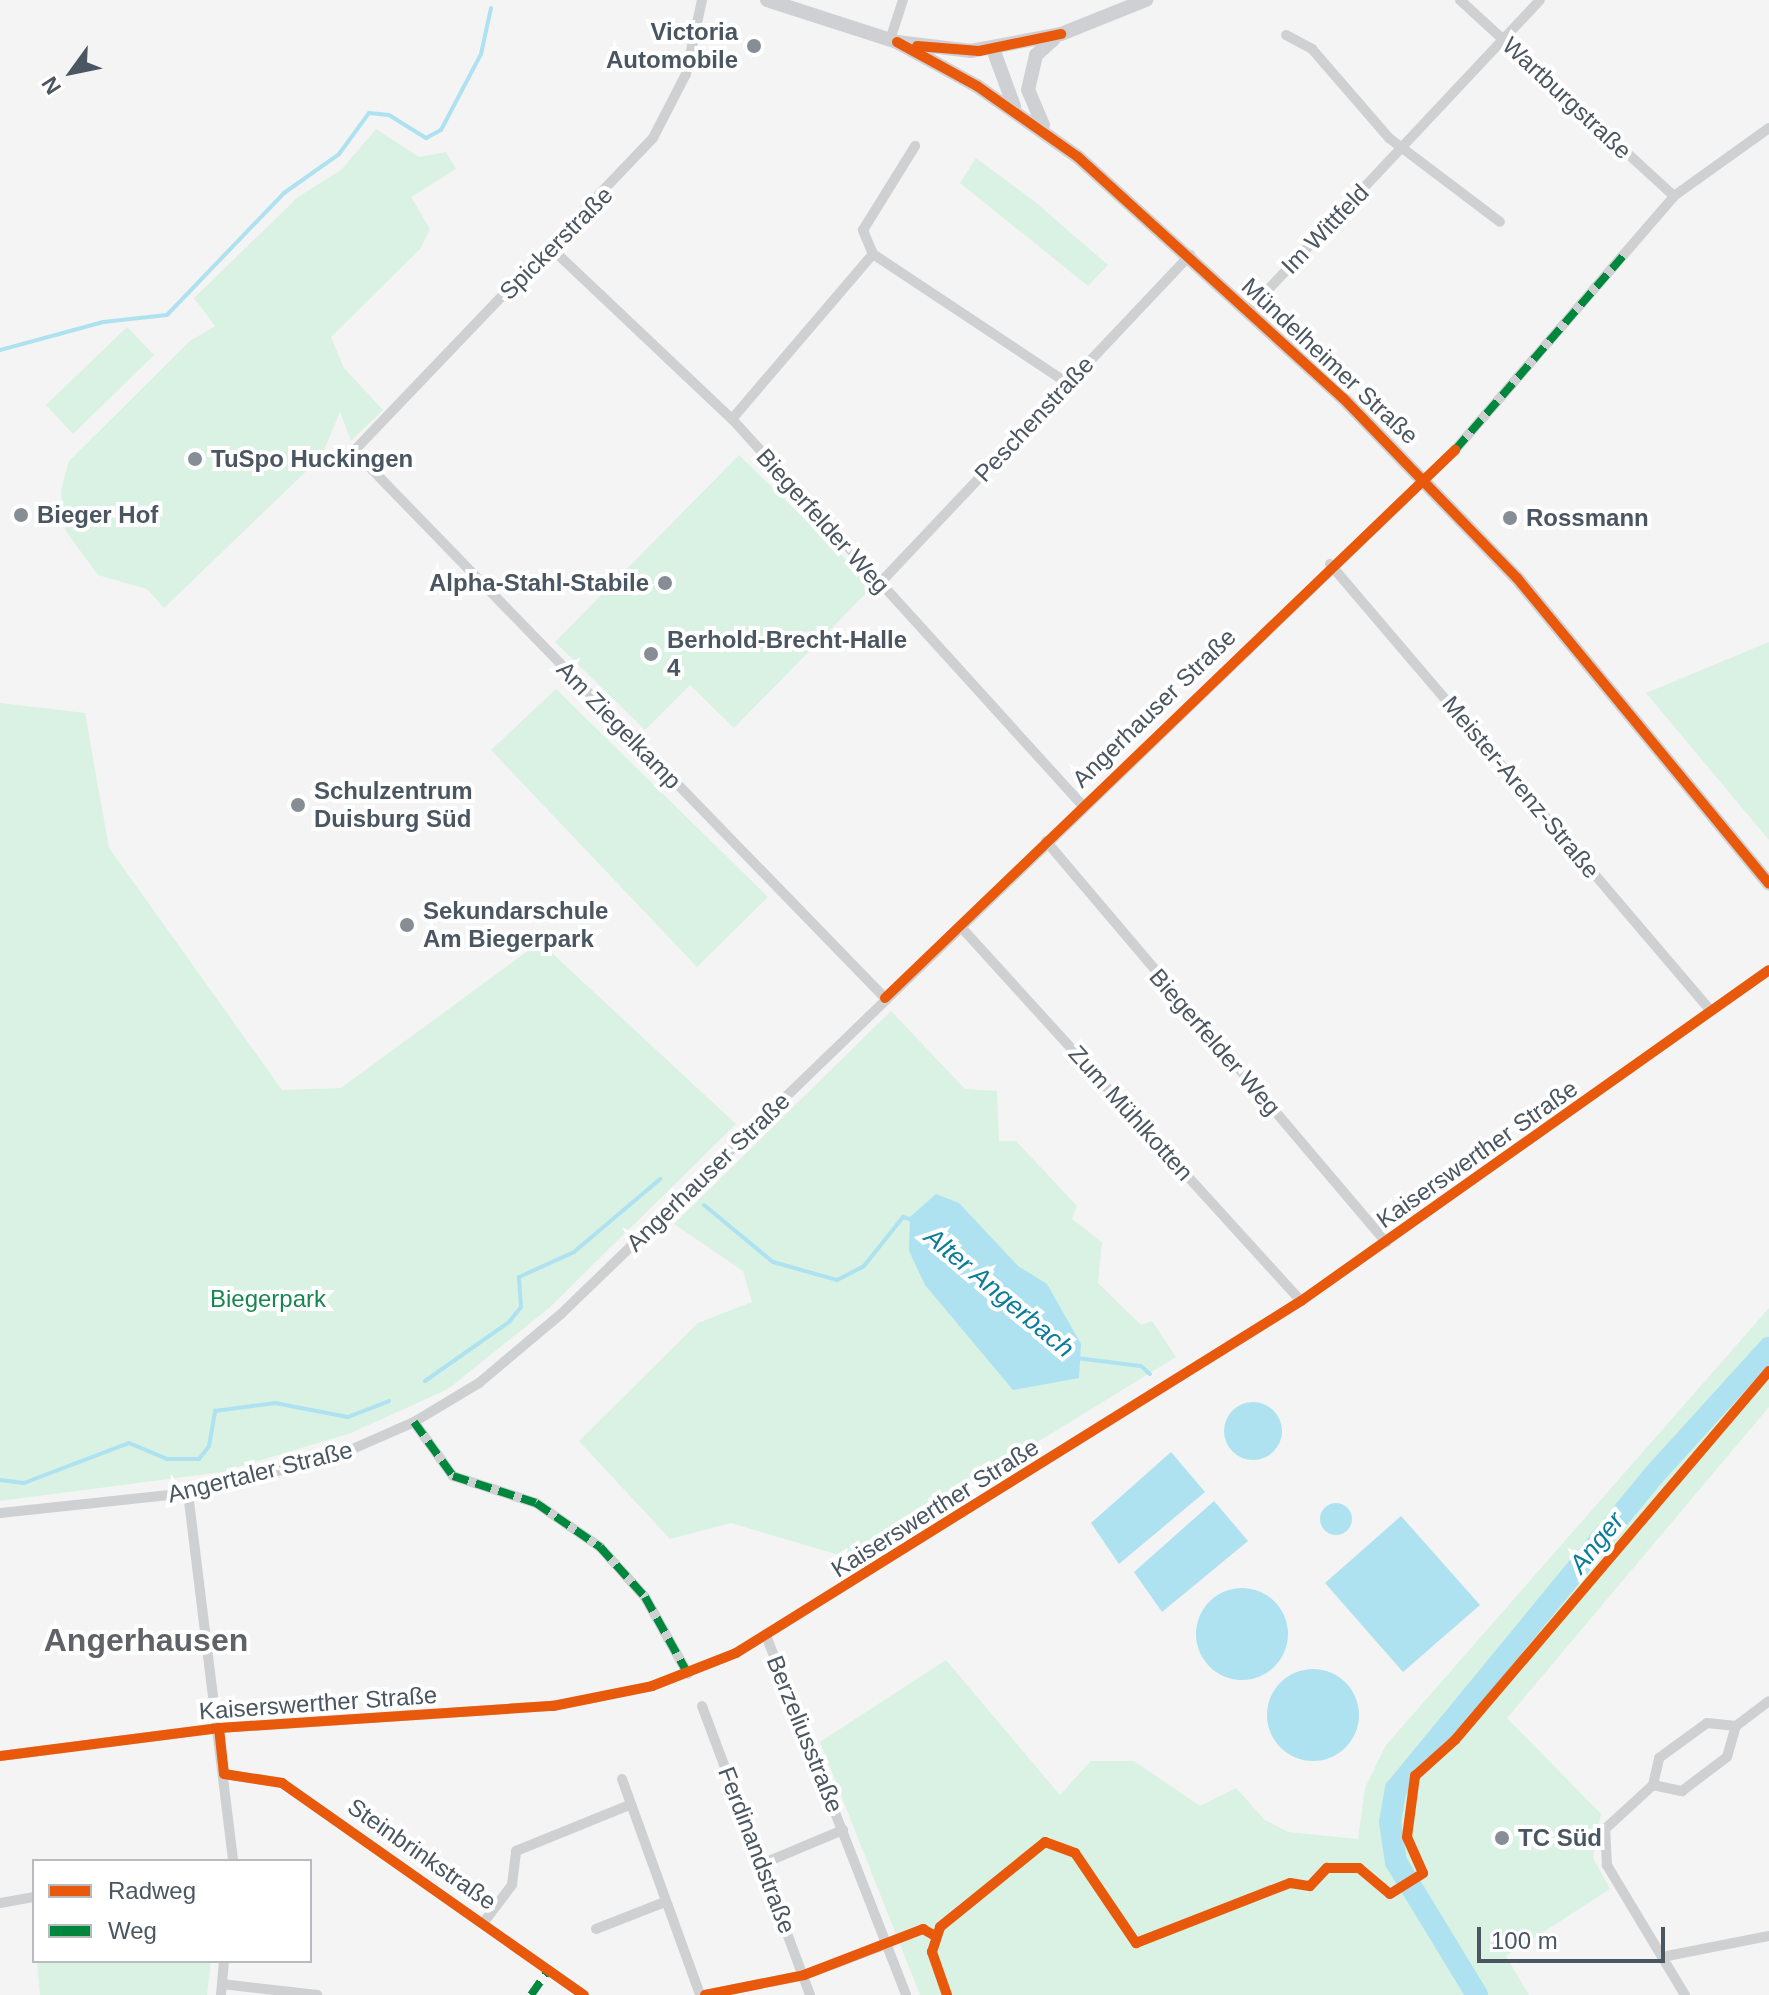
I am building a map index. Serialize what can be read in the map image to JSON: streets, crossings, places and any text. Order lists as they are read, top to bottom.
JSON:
{
  "streets": {
    "main road": ["Mündelheimer Straße"],
    "street": [
      "Wartburgstraße",
      "Im Wittfeld",
      "Spickerstraße",
      "Peschenstraße",
      "Biegerfelder Weg",
      "Angerhauser Straße",
      "Am Ziegelkamp",
      "Meister-Arenz-Straße",
      "Zum Mühlkotten",
      "Kaiserswerther Straße",
      "Angertaler Straße",
      "Berzeliusstraße",
      "Ferdinandstraße",
      "Steinbrinkstraße"
    ]
  },
  "crossings": [
    ["Wartburgstraße", "Im Wittfeld"],
    ["Wartburgstraße", "Angerhauser Straße"],
    ["Im Wittfeld", "Mündelheimer Straße"],
    ["Spickerstraße", "Biegerfelder Weg"],
    ["Spickerstraße", "Am Ziegelkamp"],
    ["Mündelheimer Straße", "Peschenstraße"],
    ["Mündelheimer Straße", "Angerhauser Straße"],
    ["Peschenstraße", "Biegerfelder Weg"],
    ["Biegerfelder Weg", "Angerhauser Straße"],
    ["Biegerfelder Weg", "Kaiserswerther Straße"],
    ["Angerhauser Straße", "Am Ziegelkamp"],
    ["Angerhauser Straße", "Meister-Arenz-Straße"],
    ["Angerhauser Straße", "Zum Mühlkotten"],
    ["Angerhauser Straße", "Angertaler Straße"],
    ["Meister-Arenz-Straße", "Kaiserswerther Straße"],
    ["Zum Mühlkotten", "Kaiserswerther Straße"],
    ["Kaiserswerther Straße", "Berzeliusstraße"],
    ["Berzeliusstraße", "Ferdinandstraße"]
  ],
  "districts": ["Angerhausen"],
  "water": ["Alter Angerbach", "Anger"],
  "parks": ["Biegerpark"],
  "places": [
    "Victoria Automobile",
    "TuSpo Huckingen",
    "Bieger Hof",
    "Rossmann",
    "Alpha-Stahl-Stabile",
    "Berhold-Brecht-Halle 4",
    "Schulzentrum Duisburg Süd",
    "Sekundarschule Am Biegerpark",
    "TC Süd"
  ],
  "legend": ["Radweg", "Weg"],
  "scale_bar": "100 m",
  "north": "bottom left"
}
